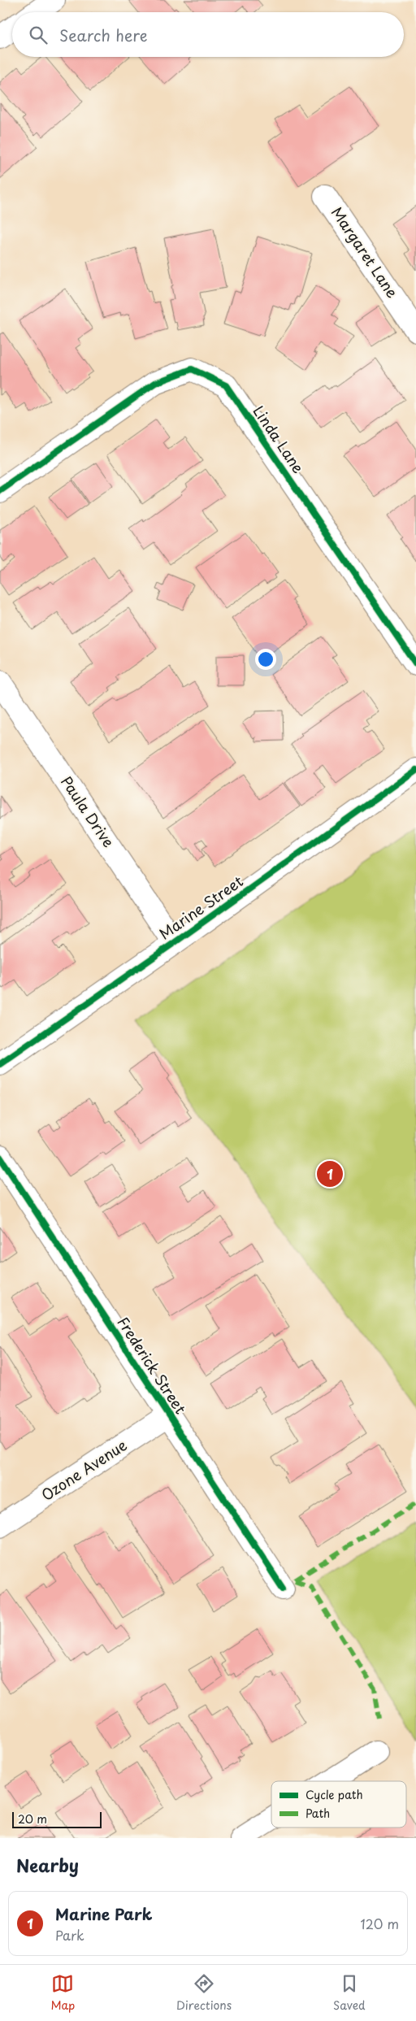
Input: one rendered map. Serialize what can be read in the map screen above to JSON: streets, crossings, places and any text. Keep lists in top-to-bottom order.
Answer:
{
  "streets": {
    "street": [
      "Margaret Lane",
      "Linda Lane",
      "Paula Drive",
      "Marine Street",
      "Frederick Street",
      "Ozone Avenue"
    ]
  },
  "crossings": [
    ["Paula Drive", "Marine Street"],
    ["Frederick Street", "Ozone Avenue"]
  ],
  "legend": ["Cycle path", "Path"],
  "scale_bar": "20 m",
  "page": {
    "search": "Search here",
    "pins": "1",
    "scale": "20 m",
    "heading": "Nearby",
    "list": [
      {
        "mark": "1",
        "name": "Marine Park",
        "note": "Park",
        "value": "120 m"
      }
    ],
    "nav": ["Map", "Directions", "Saved"]
  }
}
